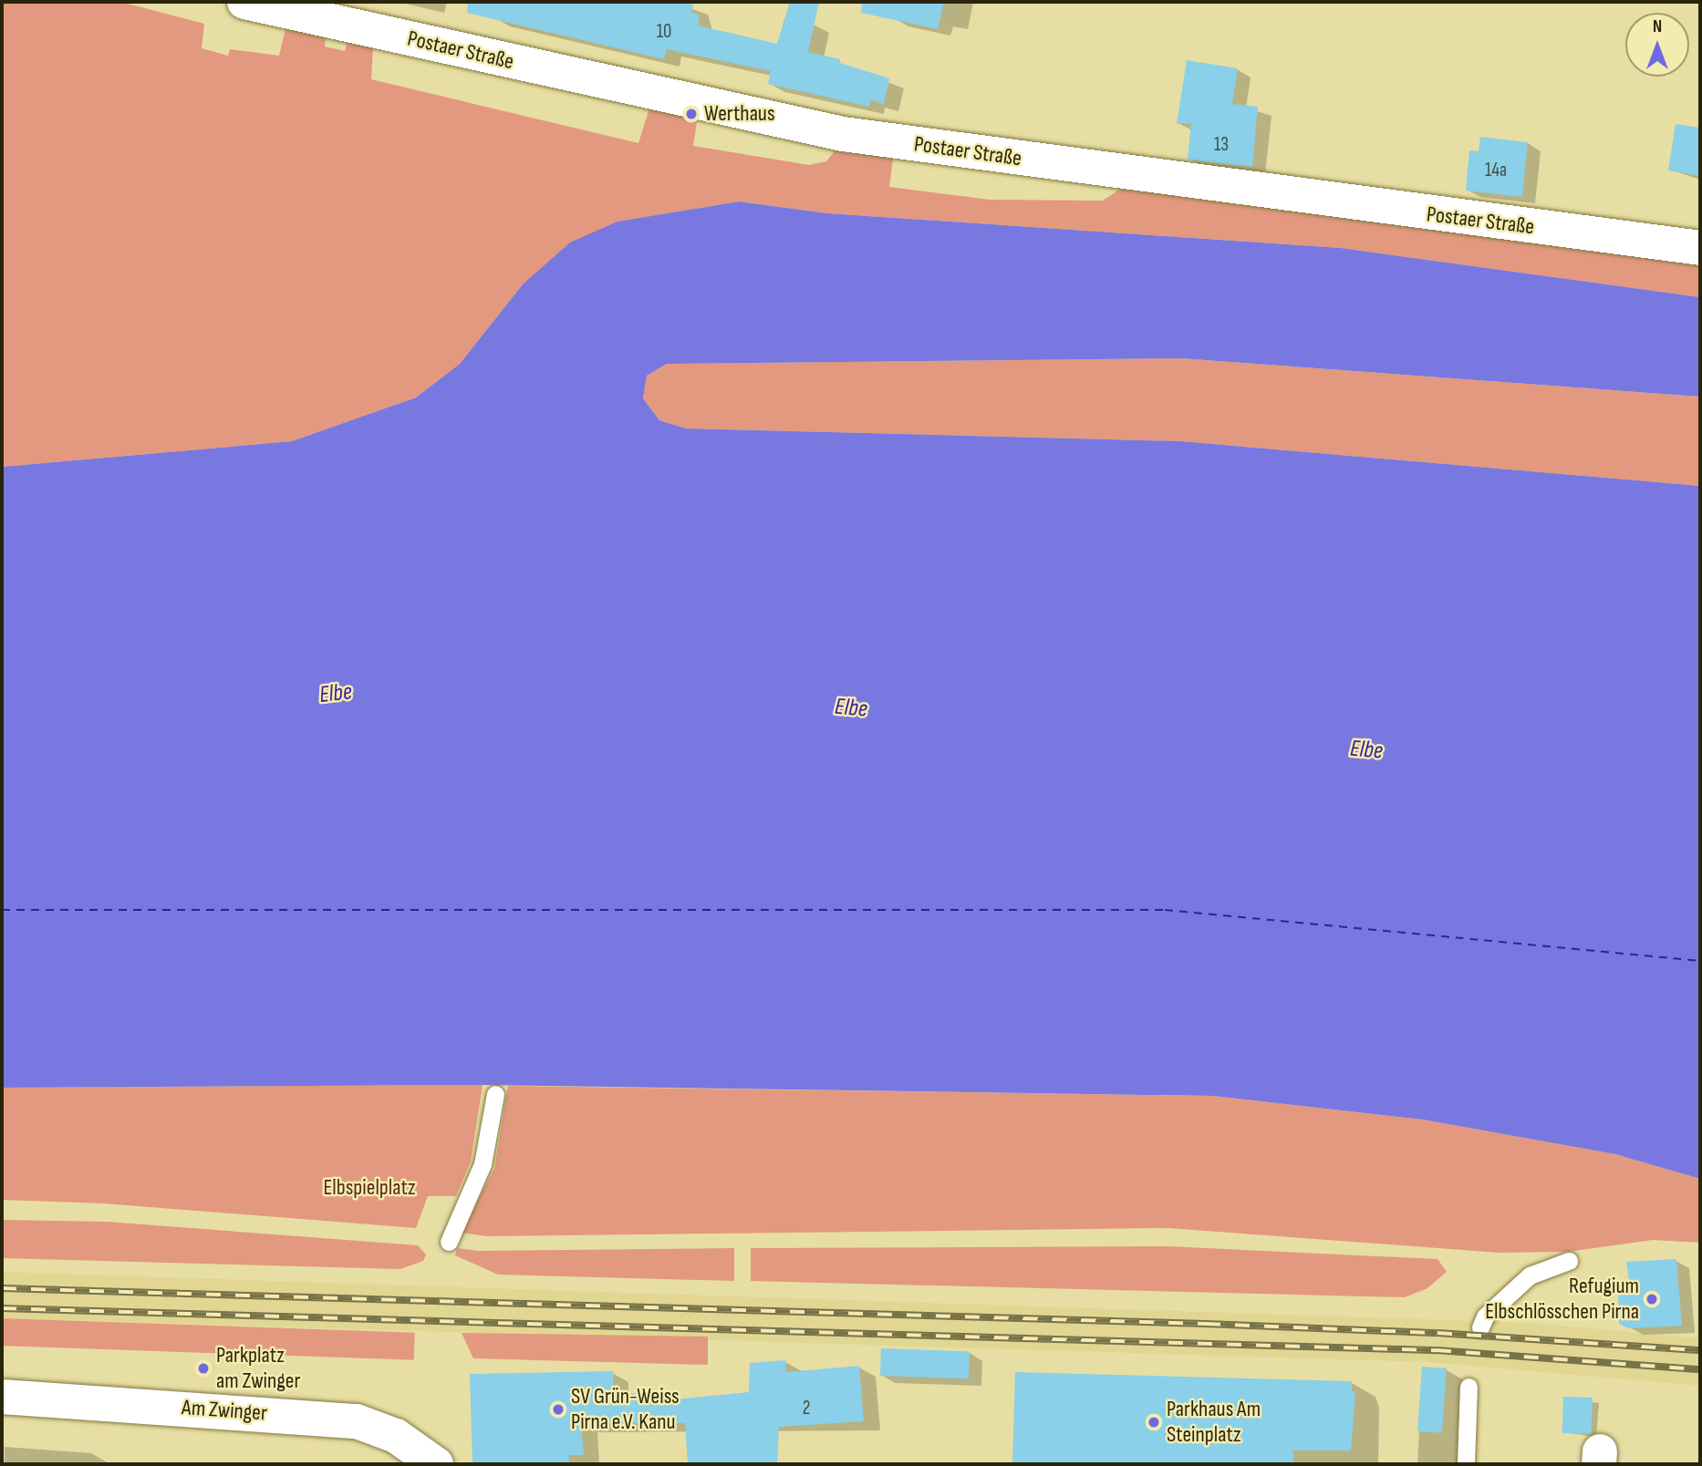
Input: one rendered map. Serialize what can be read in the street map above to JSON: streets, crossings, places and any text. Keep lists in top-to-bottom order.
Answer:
{
  "streets": {
    "street": ["Postaer Straße", "Am Zwinger"]
  },
  "water": ["Elbe"],
  "parks": ["Elbspielplatz"],
  "places": [
    "Werthaus",
    "Refugium Elbschlösschen Pirna",
    "Parkplatz am Zwinger",
    "SV Grün-Weiss Pirna e.V. Kanu",
    "Parkhaus Am Steinplatz"
  ],
  "house_numbers": [
    "10",
    "13",
    "14a",
    "2"
  ],
  "north": "top"
}
